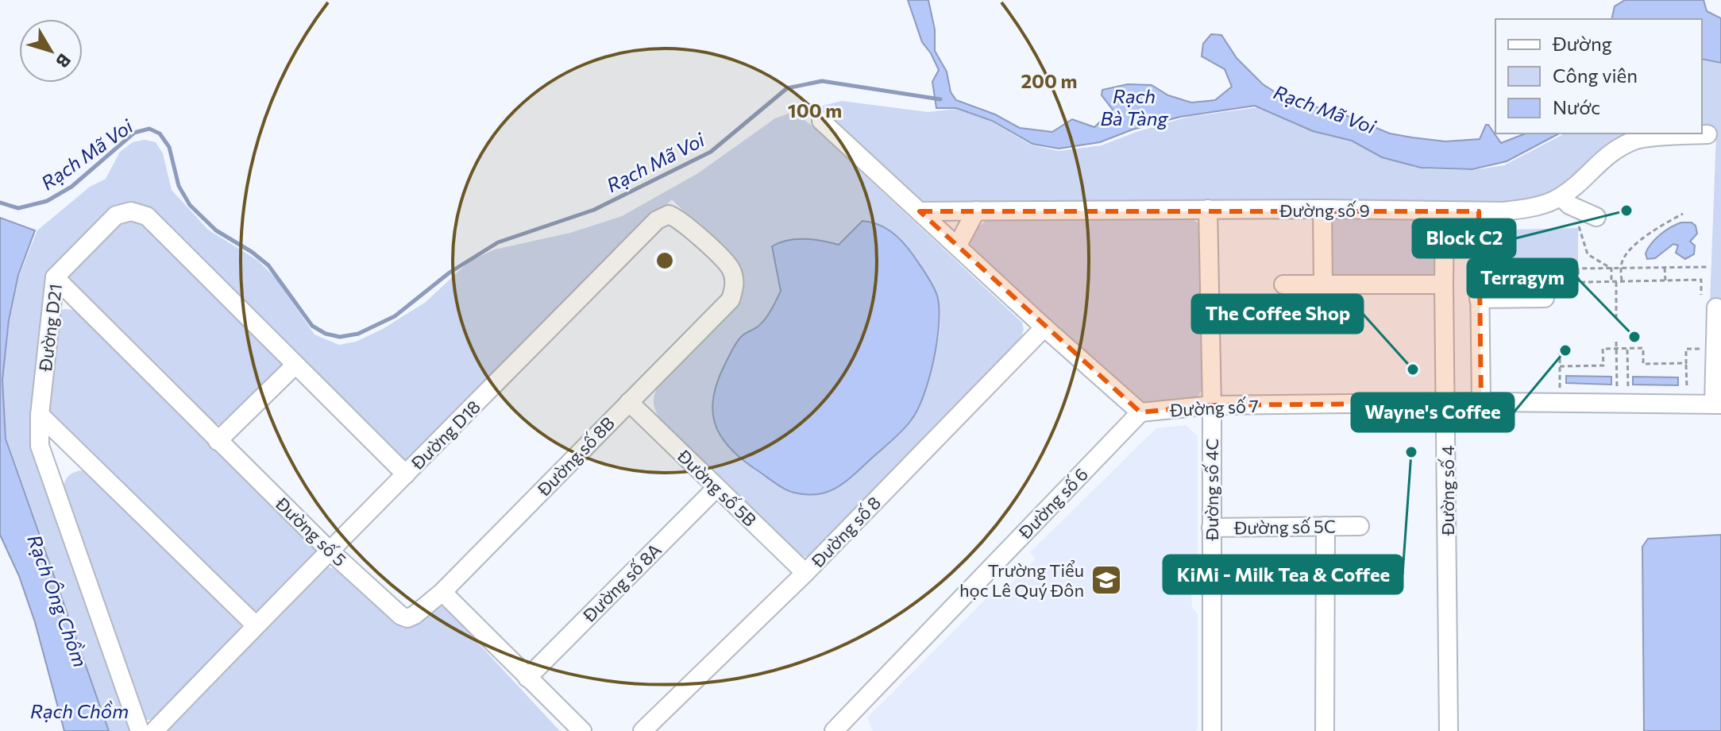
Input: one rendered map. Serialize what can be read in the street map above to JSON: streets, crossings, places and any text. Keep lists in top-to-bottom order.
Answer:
{
  "streets": {
    "street": [
      "Đường số 9",
      "Đường D21",
      "Đường số 7",
      "Đường D18",
      "Đường số 8B",
      "Đường số 5B",
      "Đường số 4C",
      "Đường số 4",
      "Đường số 6",
      "Đường số 5C",
      "Đường số 5",
      "Đường số 8",
      "Đường số 8A"
    ]
  },
  "crossings": [
    ["Đường số 9", "Đường số 4C"],
    ["Đường số 9", "Đường số 4"],
    ["Đường D21", "Đường D18"],
    ["Đường D21", "Đường số 5"],
    ["Đường số 7", "Đường số 4C"],
    ["Đường số 7", "Đường số 4"],
    ["Đường số 7", "Đường số 6"],
    ["Đường D18", "Đường số 8B"],
    ["Đường D18", "Đường số 5"],
    ["Đường số 8B", "Đường số 5B"],
    ["Đường số 8B", "Đường số 5"],
    ["Đường số 5B", "Đường số 8"],
    ["Đường số 5B", "Đường số 8A"],
    ["Đường số 4C", "Đường số 5C"]
  ],
  "water": [
    "Rạch Bà Tàng",
    "Rạch Mã Voi",
    "Rạch Ông Chồm",
    "Rạch Chồm"
  ],
  "places": {
    "other": [
      "Block C2",
      "Terragym",
      "Wayne's Coffee",
      "The Coffee Shop",
      "KiMi - Milk Tea & Coffee"
    ],
    "school or university": ["Trường Tiểu học Lê Quý Đôn"]
  },
  "legend": ["Đường", "Công viên", "Nước"],
  "north": "bottom right",
  "rings": ["200 m", "100 m"]
}
